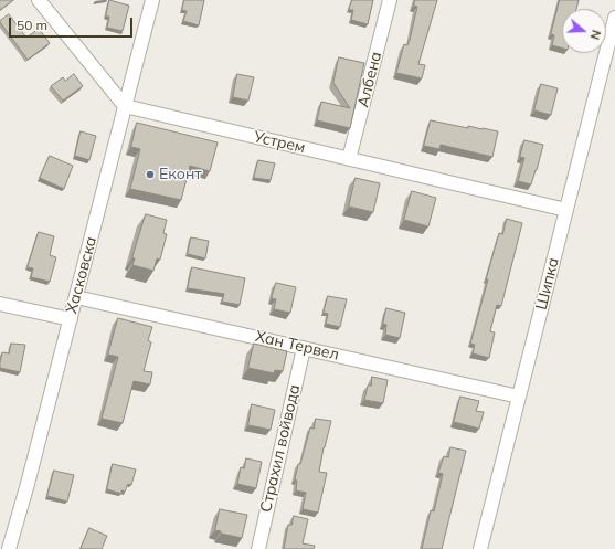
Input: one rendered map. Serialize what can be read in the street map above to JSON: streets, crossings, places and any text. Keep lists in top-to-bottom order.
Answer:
{
  "streets": {
    "street": [
      "Албена",
      "Устрем",
      "Хасковска",
      "Шипка",
      "Хан Тервел",
      "Страхил войвода"
    ]
  },
  "crossings": [
    ["Албена", "Устрем"],
    ["Устрем", "Хасковска"],
    ["Устрем", "Шипка"],
    ["Хасковска", "Хан Тервел"],
    ["Шипка", "Хан Тервел"],
    ["Хан Тервел", "Страхил войвода"]
  ],
  "places": ["Еконт"],
  "scale_bar": "50 m",
  "north": "right"
}
